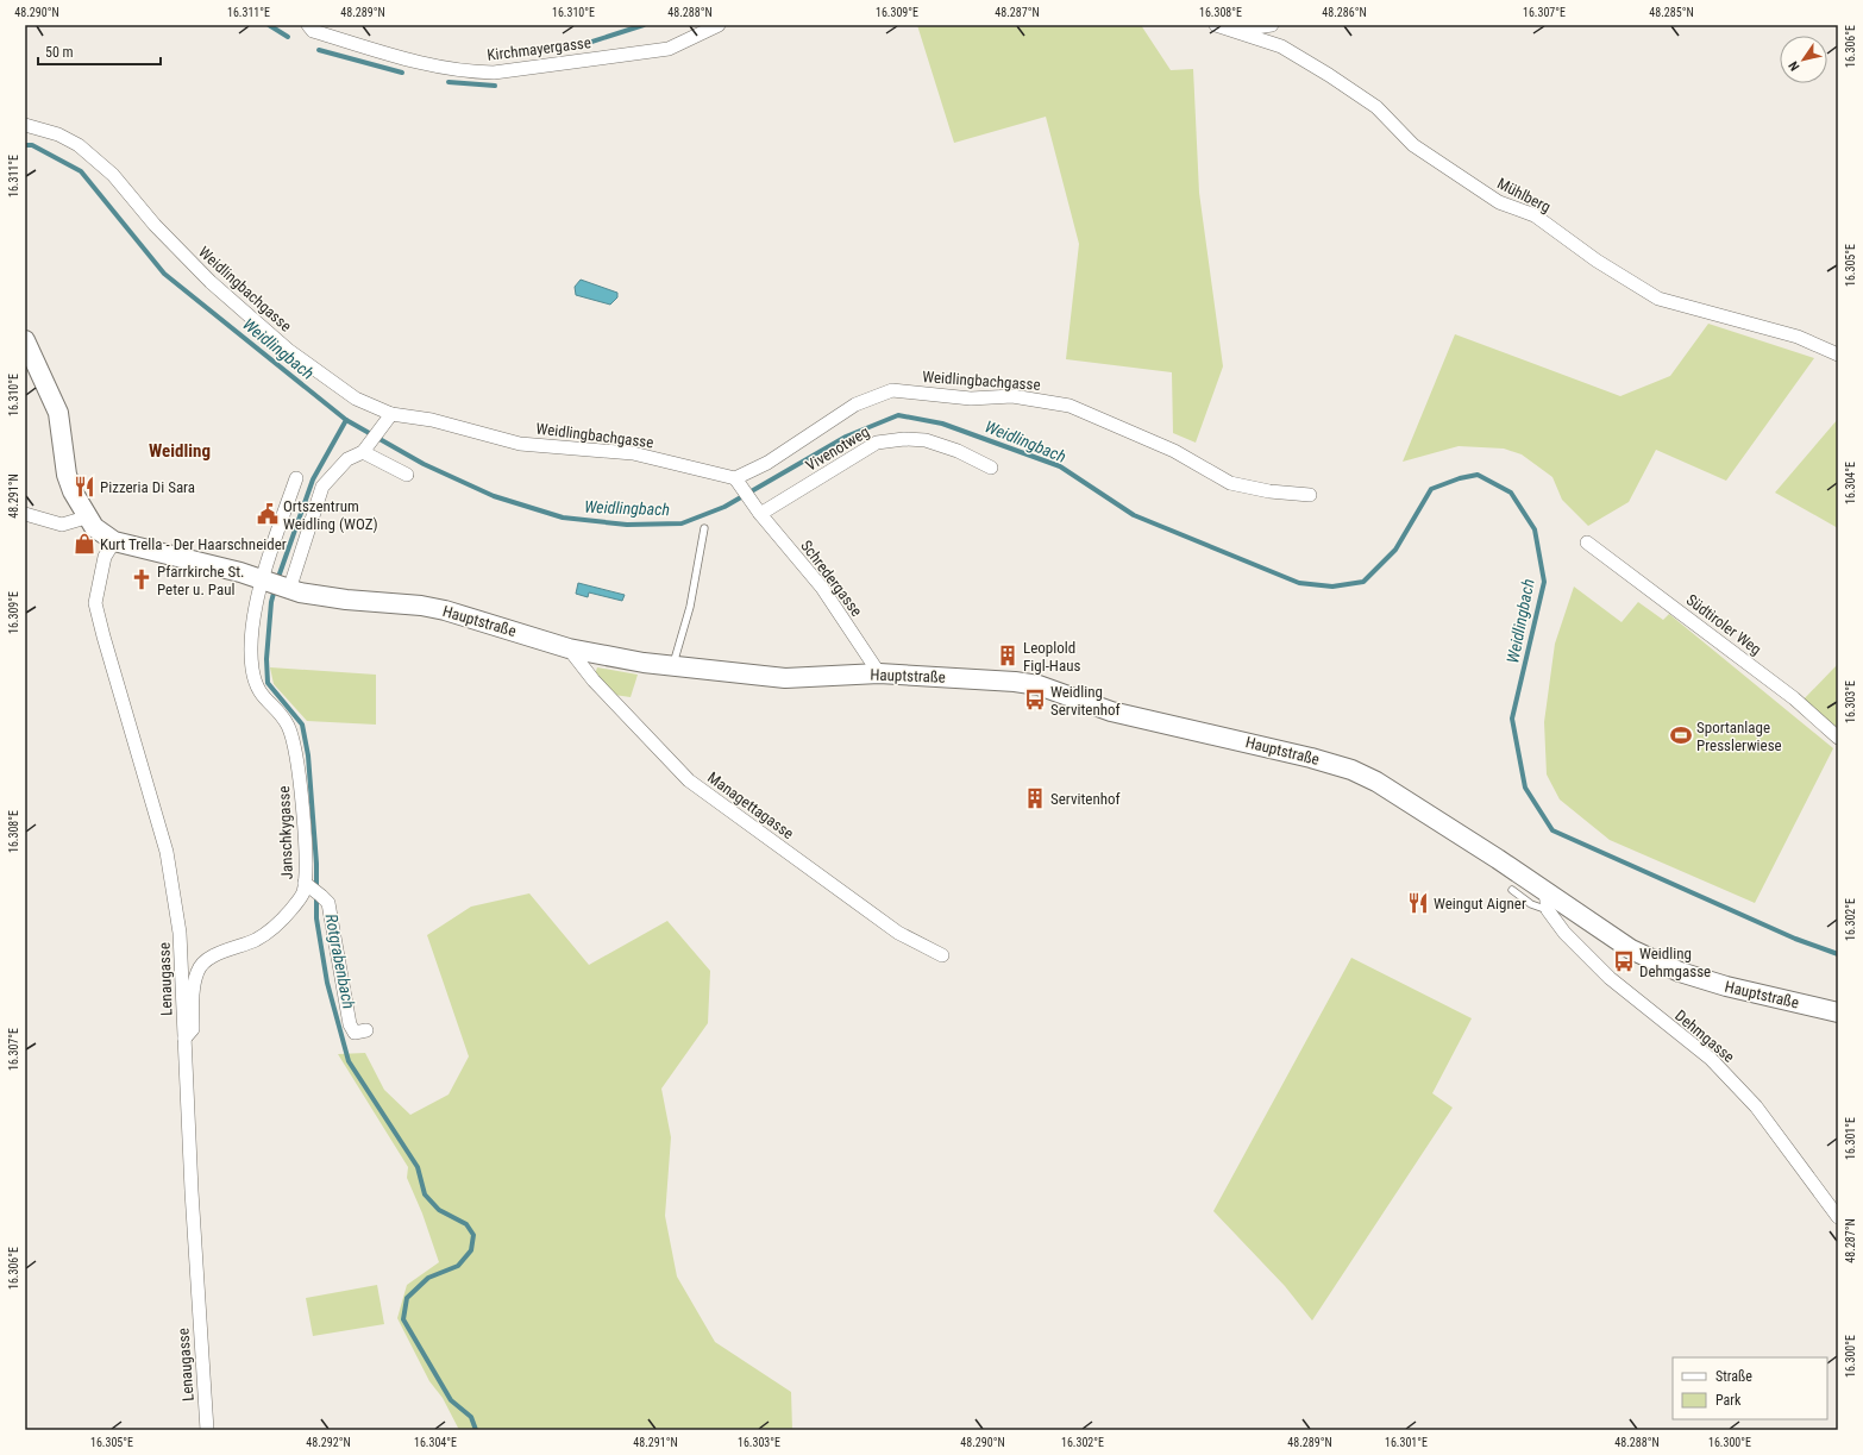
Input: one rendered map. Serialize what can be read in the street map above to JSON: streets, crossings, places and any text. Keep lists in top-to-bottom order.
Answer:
{
  "streets": {
    "main road": ["Hauptstraße"],
    "street": [
      "Kirchmayergasse",
      "Mühlberg",
      "Weidlingbachgasse",
      "Vivenotweg",
      "Schredergasse",
      "Südtiroler Weg",
      "Managettagasse",
      "Janschkygasse",
      "Lenaugasse",
      "Dehmgasse"
    ]
  },
  "crossings": [
    ["Weidlingbachgasse", "Schredergasse"],
    ["Vivenotweg", "Schredergasse"],
    ["Schredergasse", "Hauptstraße"],
    ["Hauptstraße", "Managettagasse"],
    ["Hauptstraße", "Janschkygasse"],
    ["Hauptstraße", "Lenaugasse"],
    ["Hauptstraße", "Dehmgasse"],
    ["Janschkygasse", "Lenaugasse"]
  ],
  "districts": ["Weidling"],
  "water": ["Weidlingbach", "Rotgrabenbach"],
  "places": {
    "restaurant": ["Pizzeria Di Sara", "Weingut Aigner"],
    "public building": ["Ortszentrum Weidling (WOZ)"],
    "shop": ["Kurt Trella - Der Haarschneider"],
    "church": ["Pfarrkirche St. Peter u. Paul"],
    "building": ["Leoplold Figl-Haus", "Servitenhof"],
    "bus stop": ["Weidling Servitenhof", "Weidling Dehmgasse"],
    "sports": ["Sportanlage Presslerwiese"]
  },
  "legend": ["Straße", "Park"],
  "scale_bar": "50 m",
  "north": "bottom left",
  "coordinates": [
    "48.290°N",
    "16.311°E",
    "48.289°N",
    "16.310°E",
    "48.288°N",
    "16.309°E",
    "48.287°N",
    "16.308°E",
    "48.286°N",
    "16.307°E",
    "48.285°N",
    "16.306°E",
    "16.305°E",
    "16.304°E",
    "48.291°N",
    "16.303°E",
    "16.302°E",
    "16.301°E",
    "16.300°E",
    "48.292°N"
  ]
}
